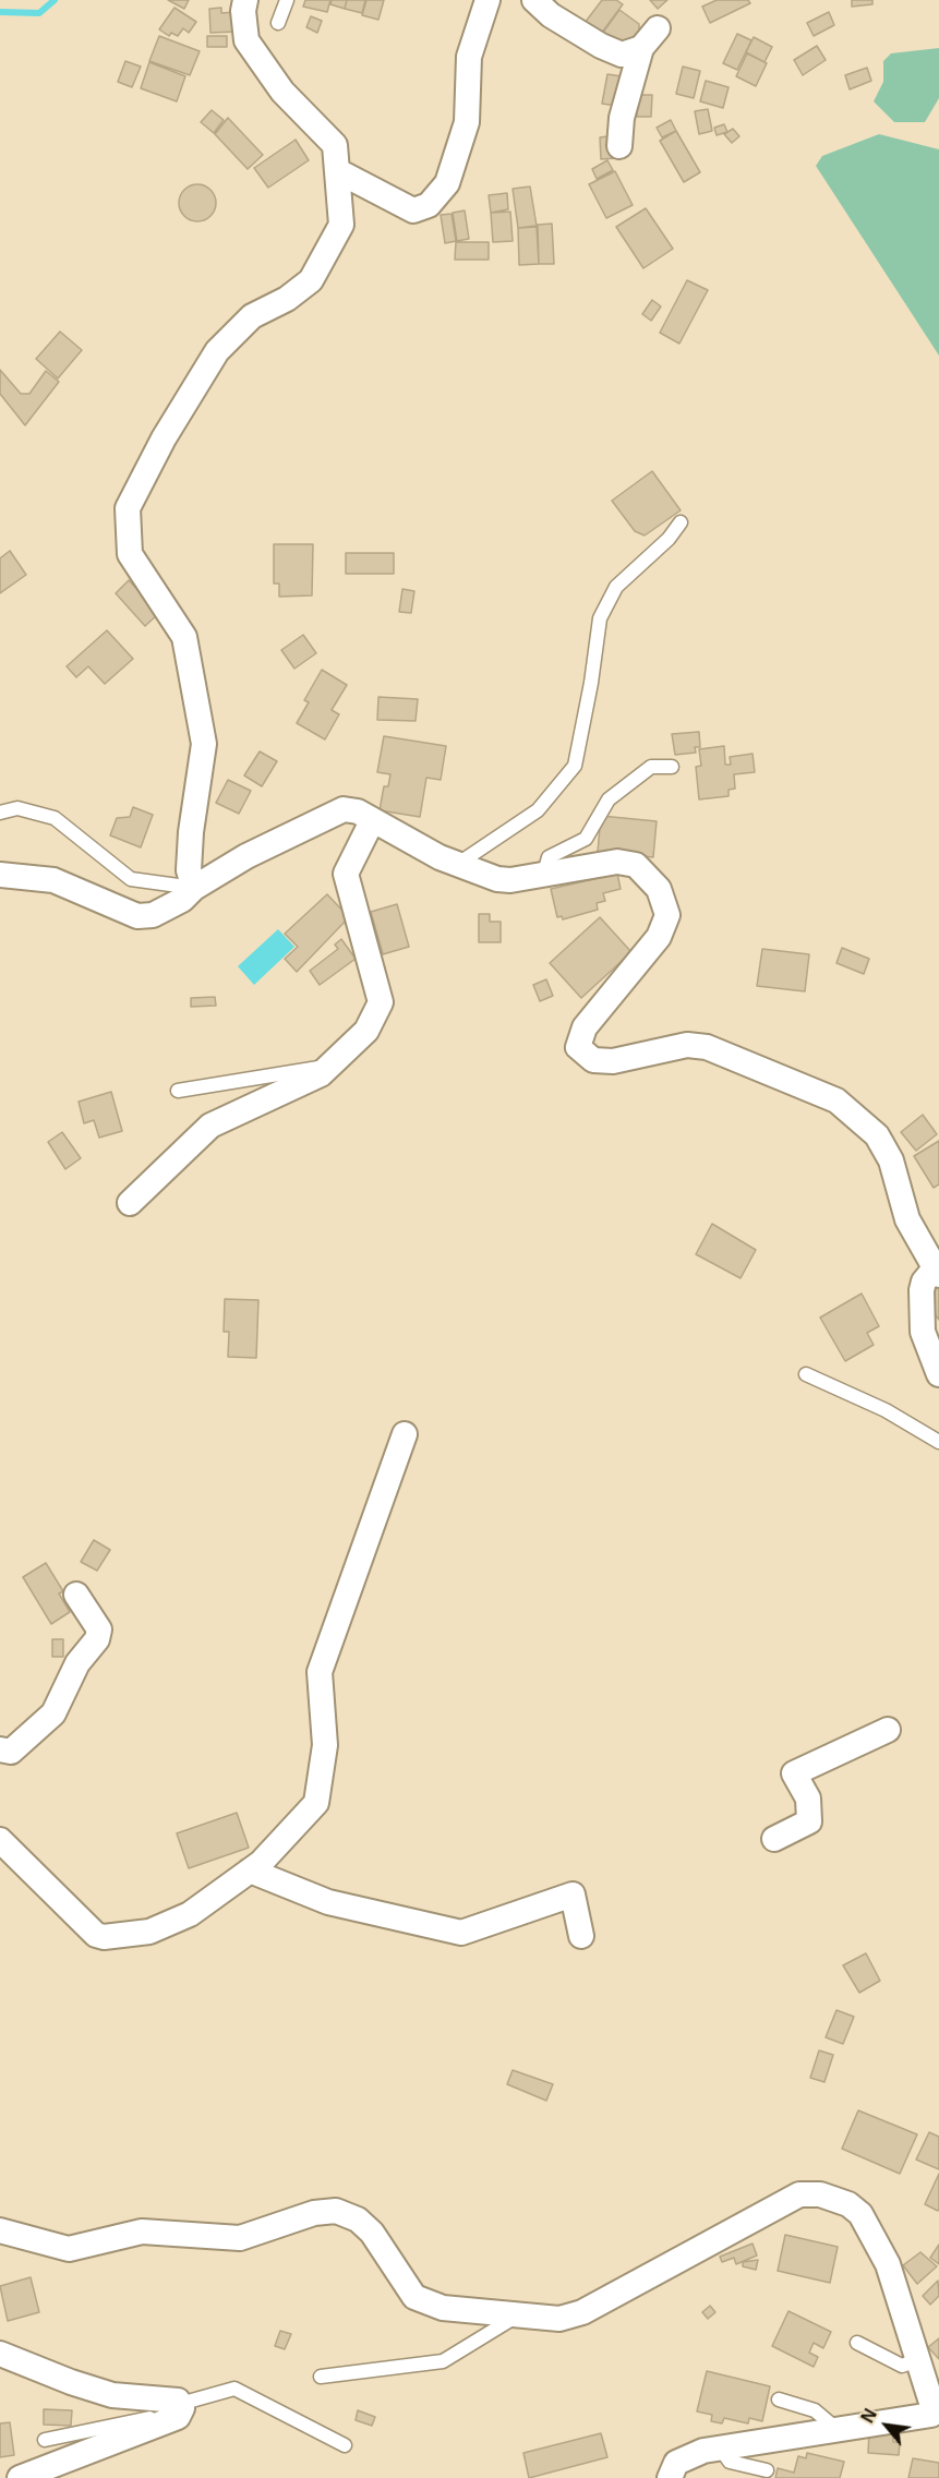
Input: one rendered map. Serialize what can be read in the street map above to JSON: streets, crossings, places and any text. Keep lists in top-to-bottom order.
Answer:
{
  "north": "top left"
}
